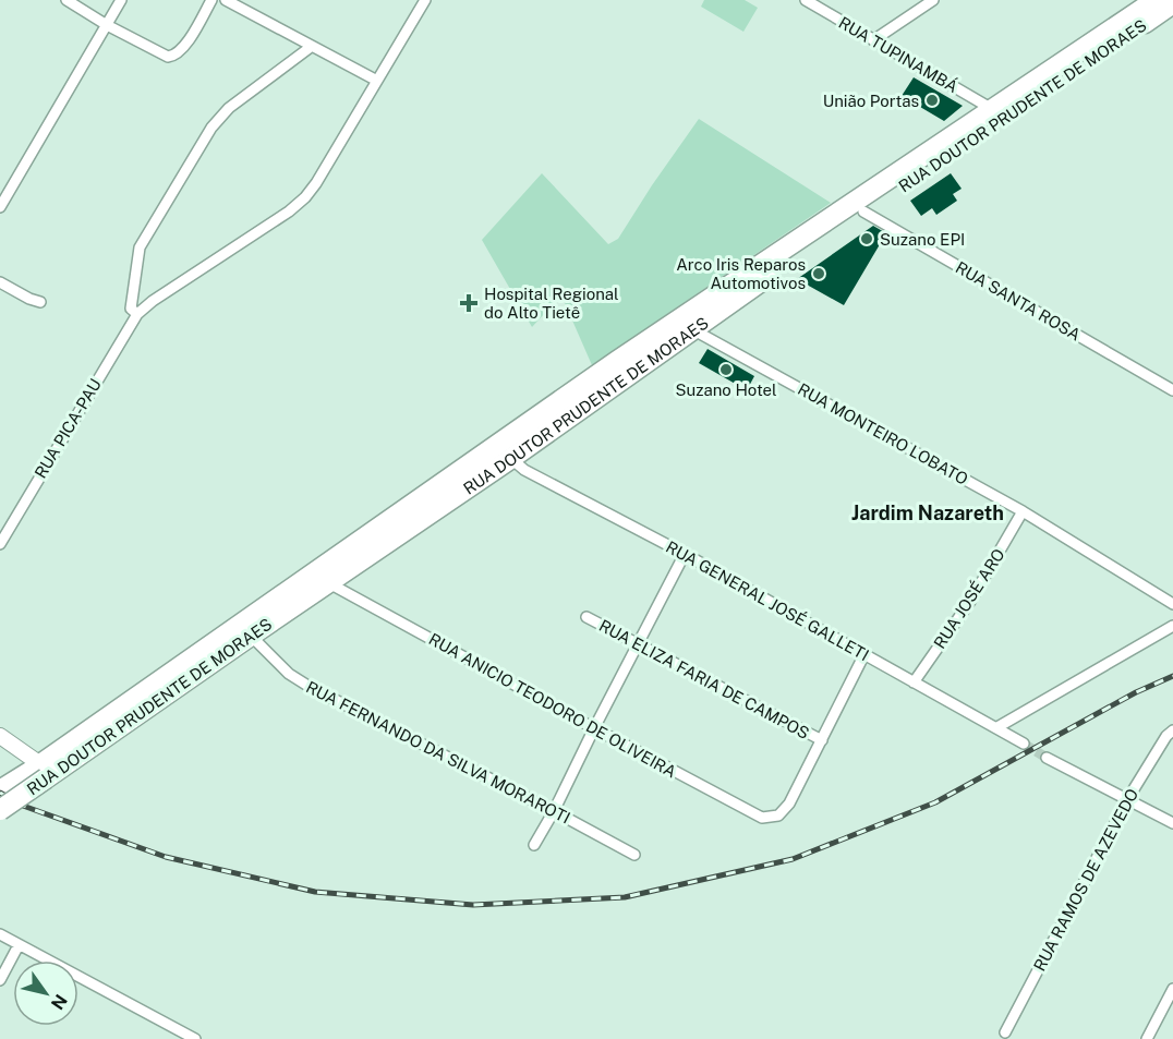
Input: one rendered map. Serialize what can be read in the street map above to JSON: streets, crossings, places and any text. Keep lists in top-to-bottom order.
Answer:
{
  "streets": {
    "highway": ["RUA DOUTOR PRUDENTE DE MORAES"],
    "street": [
      "RUA TUPINAMBÁ",
      "RUA SANTA ROSA",
      "RUA PICA-PAU",
      "RUA MONTEIRO LOBATO",
      "RUA JOSÉ ARO",
      "RUA GENERAL JOSÉ GALLETI",
      "RUA ELIZA FARIA DE CAMPOS",
      "RUA ANICIO TEODORO DE OLIVEIRA",
      "RUA FERNANDO DA SILVA MORAROTI",
      "RUA RAMOS DE AZEVEDO"
    ]
  },
  "crossings": [
    ["RUA TUPINAMBÁ", "RUA DOUTOR PRUDENTE DE MORAES"],
    ["RUA DOUTOR PRUDENTE DE MORAES", "RUA SANTA ROSA"],
    ["RUA DOUTOR PRUDENTE DE MORAES", "RUA MONTEIRO LOBATO"],
    ["RUA DOUTOR PRUDENTE DE MORAES", "RUA GENERAL JOSÉ GALLETI"],
    ["RUA DOUTOR PRUDENTE DE MORAES", "RUA ANICIO TEODORO DE OLIVEIRA"],
    ["RUA DOUTOR PRUDENTE DE MORAES", "RUA FERNANDO DA SILVA MORAROTI"],
    ["RUA MONTEIRO LOBATO", "RUA JOSÉ ARO"],
    ["RUA JOSÉ ARO", "RUA GENERAL JOSÉ GALLETI"],
    ["RUA ELIZA FARIA DE CAMPOS", "RUA ANICIO TEODORO DE OLIVEIRA"]
  ],
  "districts": ["Jardim Nazareth"],
  "places": {
    "other": [
      "União Portas",
      "Suzano EPI",
      "Arco Iris Reparos Automotivos",
      "Suzano Hotel"
    ],
    "health": ["Hospital Regional do Alto Tietê"]
  },
  "north": "bottom right"
}
